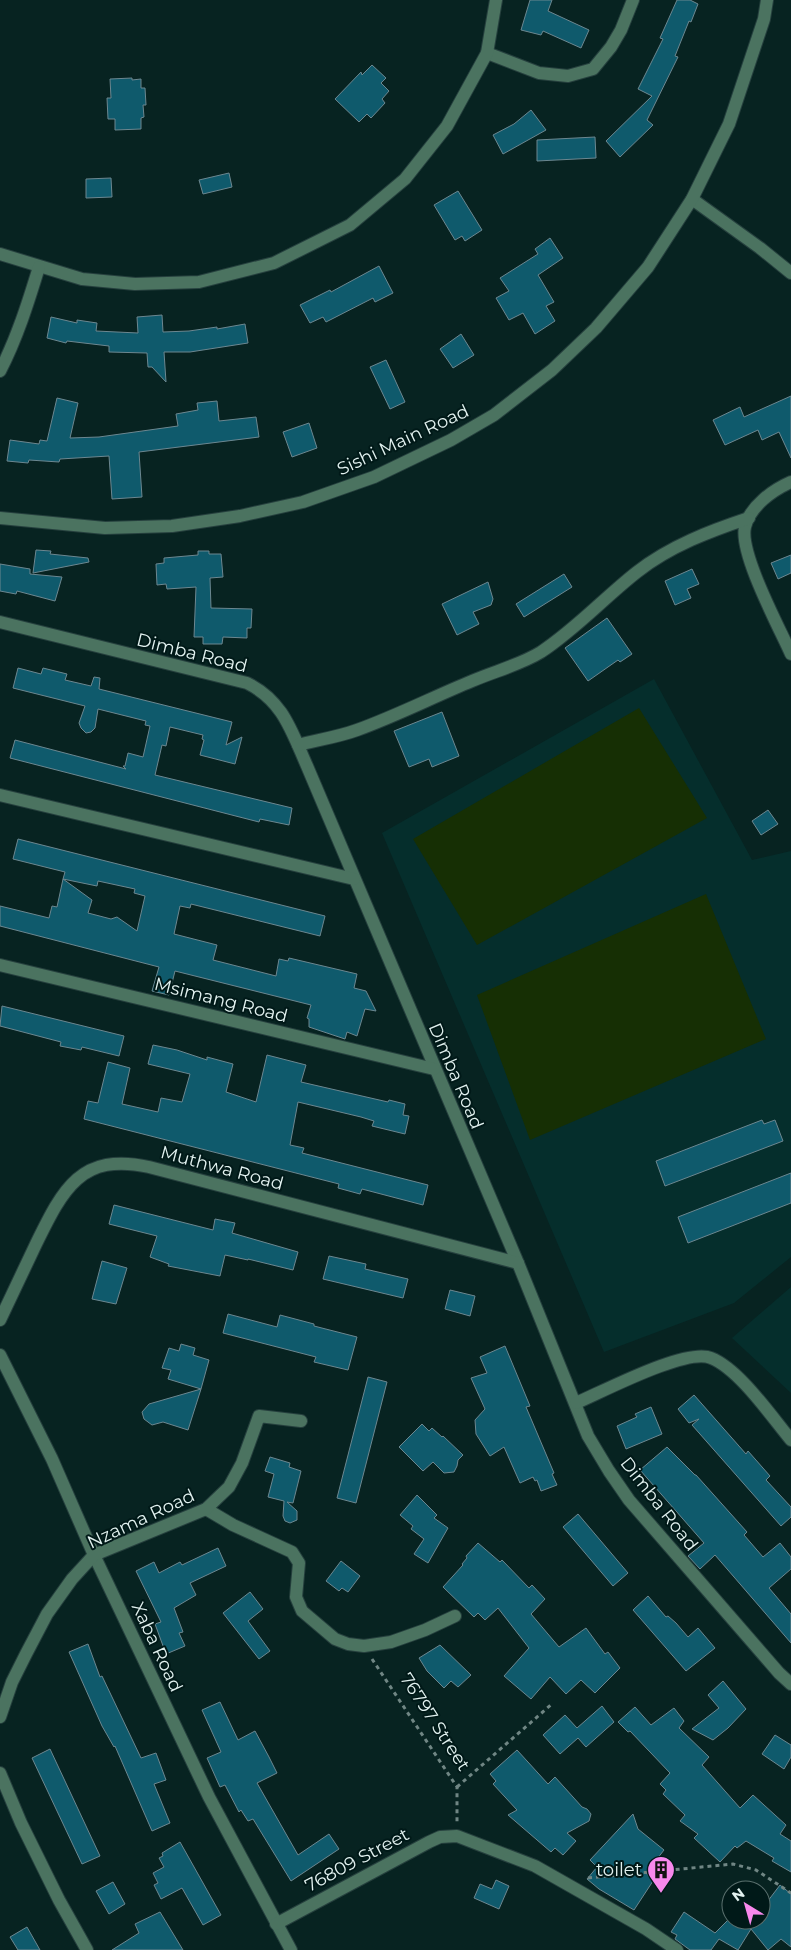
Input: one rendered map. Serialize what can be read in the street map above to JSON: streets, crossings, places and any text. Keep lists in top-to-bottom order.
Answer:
{
  "streets": {
    "street": [
      "Sishi Main Road",
      "Dimba Road",
      "Msimang Road",
      "Muthwa Road",
      "Nzama Road",
      "Xaba Road",
      "76809 Street"
    ],
    "path": ["76797 Street"]
  },
  "crossings": [
    ["Dimba Road", "Msimang Road"],
    ["Dimba Road", "Muthwa Road"],
    ["Nzama Road", "Xaba Road"],
    ["Xaba Road", "76809 Street"],
    ["76797 Street", "76809 Street"]
  ],
  "places": {
    "building": ["toilet"]
  },
  "north": "top left"
}
